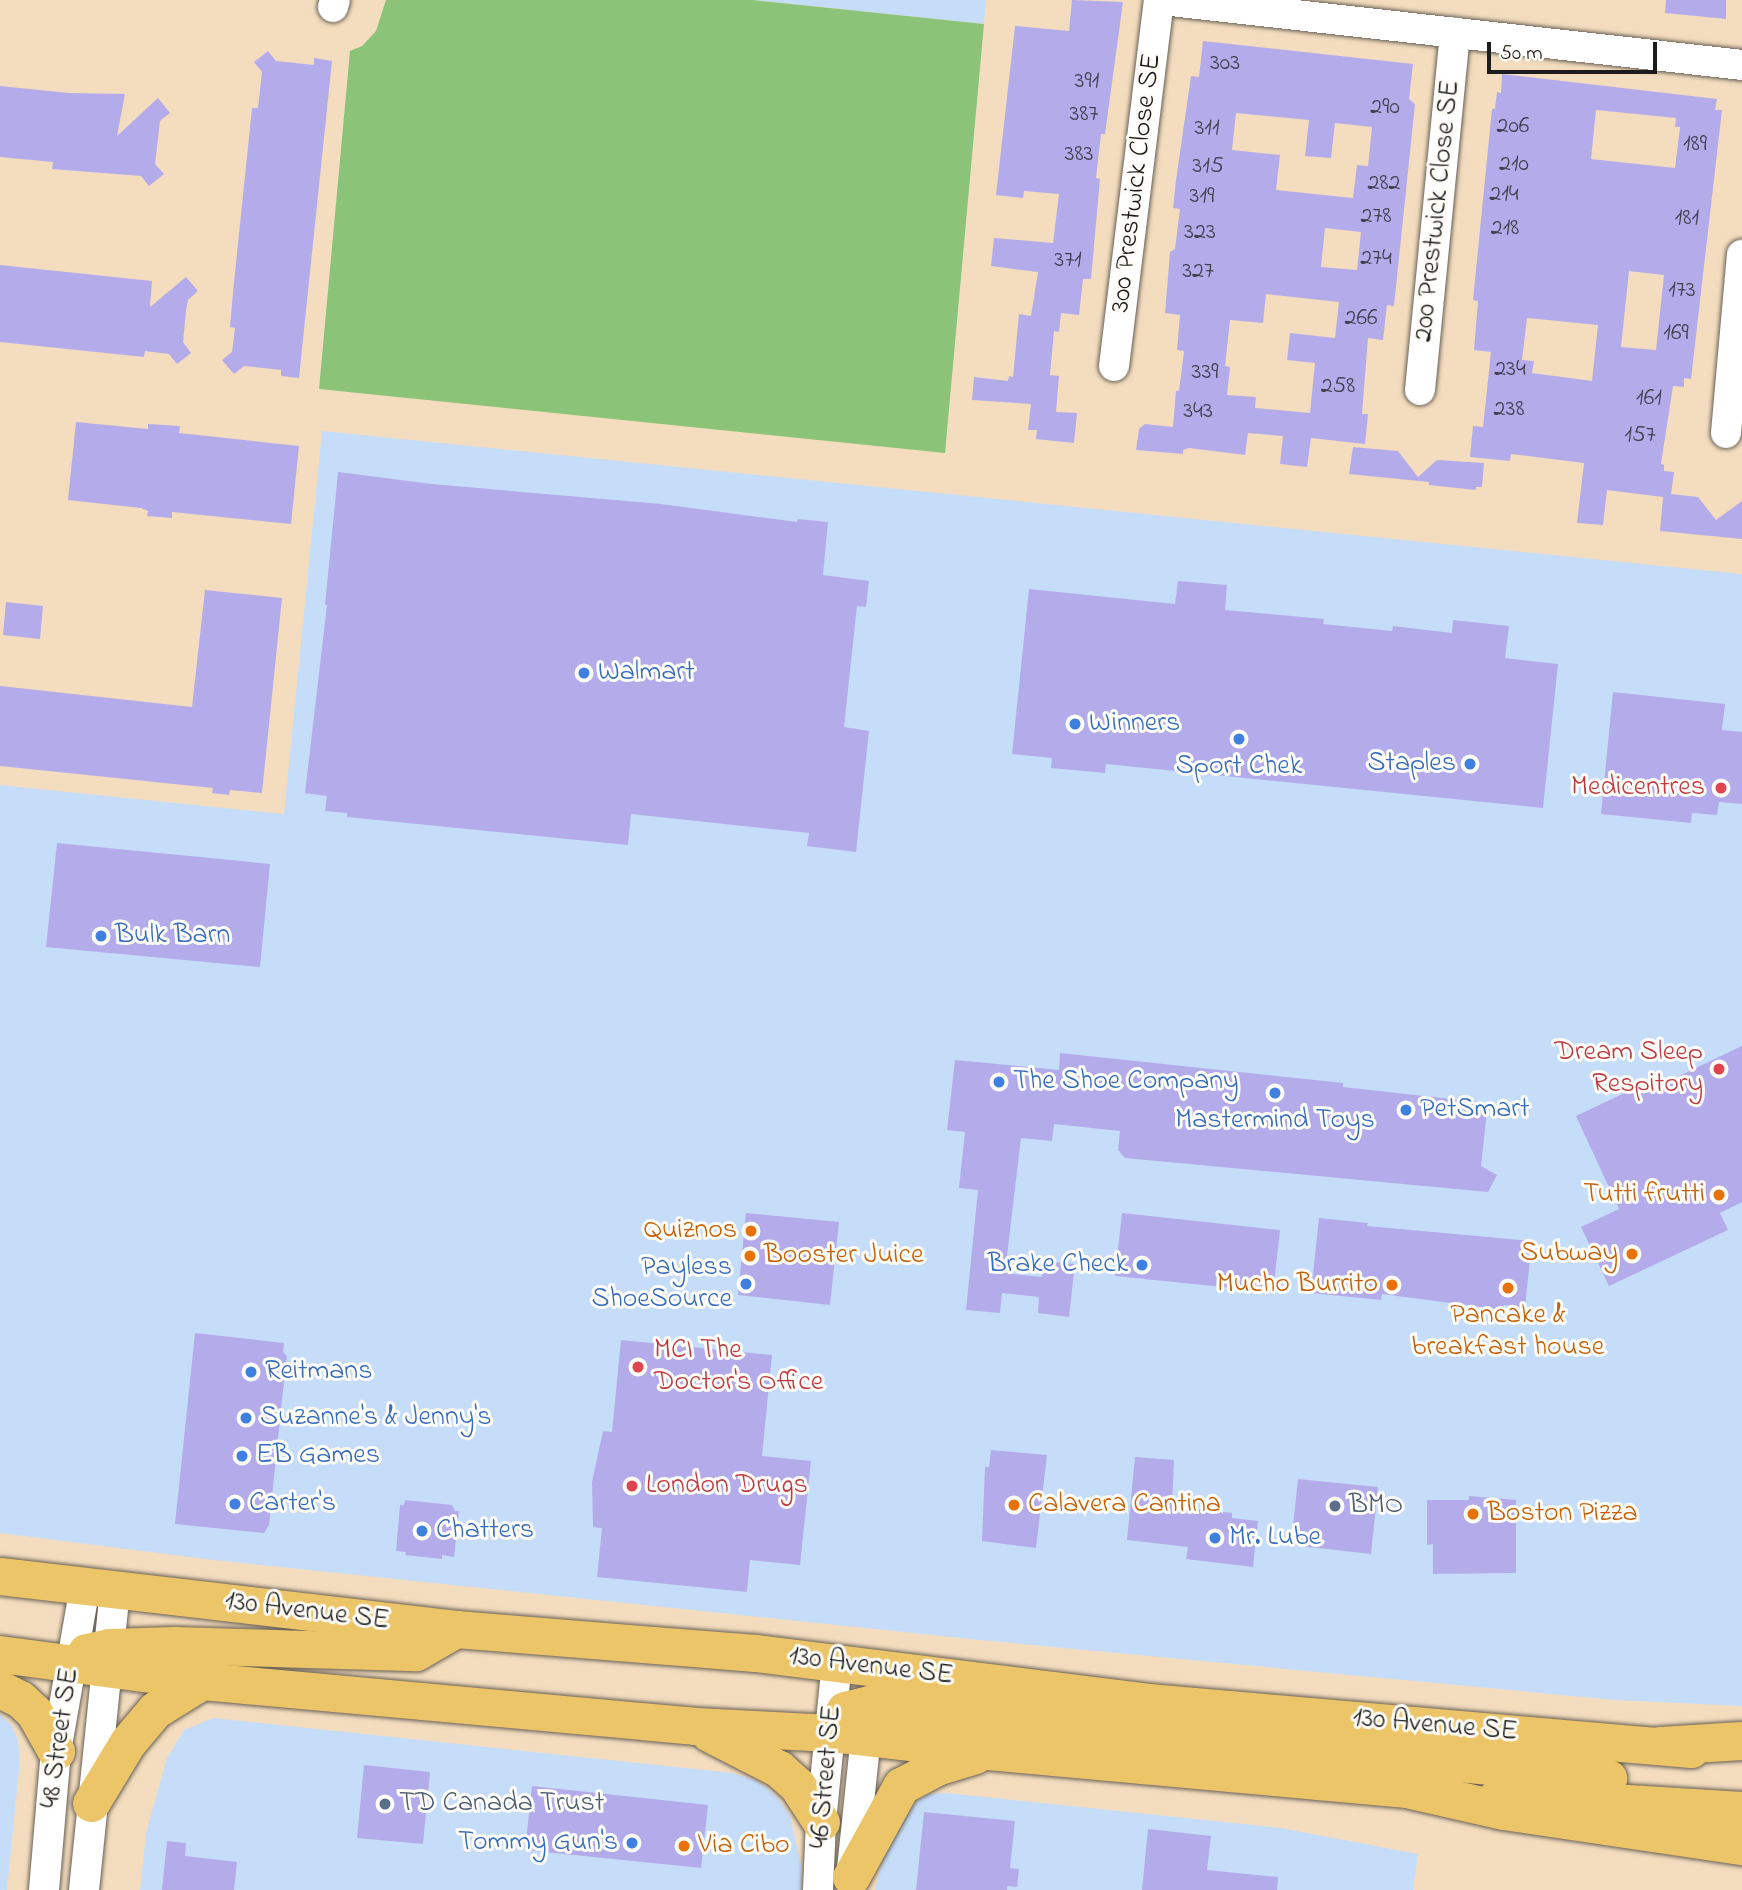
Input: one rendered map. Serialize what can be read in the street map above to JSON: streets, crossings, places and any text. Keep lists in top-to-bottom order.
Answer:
{
  "streets": {
    "main road": ["130 Avenue SE"],
    "street": [
      "300 Prestwick Close SE",
      "200 Prestwick Close SE",
      "48 Street SE",
      "46 Street SE"
    ]
  },
  "crossings": [
    ["130 Avenue SE", "48 Street SE"],
    ["130 Avenue SE", "46 Street SE"]
  ],
  "places": [
    "Walmart",
    "Winners",
    "Sport Chek",
    "Staples",
    "Medicentres",
    "Bulk Barn",
    "Dream Sleep Respitory",
    "The Shoe Company",
    "Mastermind Toys",
    "PetSmart",
    "Tutti frutti",
    "Quiznos",
    "Subway",
    "Booster Juice",
    "Brake Check",
    "Payless ShoeSource",
    "Mucho Burrito",
    "Pancake & breakfast house",
    "MCI The Doctor's Office",
    "Reitmans",
    "Suzanne's & Jenny's",
    "EB Games",
    "London Drugs",
    "Carter's",
    "Calavera Cantina",
    "BMO",
    "Boston Pizza",
    "Chatters",
    "Mr. Lube",
    "TD Canada Trust",
    "Tommy Gun's",
    "Via Cibo"
  ],
  "house_numbers": [
    "303",
    "391",
    "290",
    "387",
    "206",
    "311",
    "189",
    "383",
    "210",
    "315",
    "282",
    "214",
    "319",
    "278",
    "181",
    "218",
    "323",
    "274",
    "371",
    "327",
    "173",
    "266",
    "169",
    "234",
    "339",
    "258",
    "161",
    "238",
    "343",
    "157"
  ],
  "scale_bar": "50 m"
}
